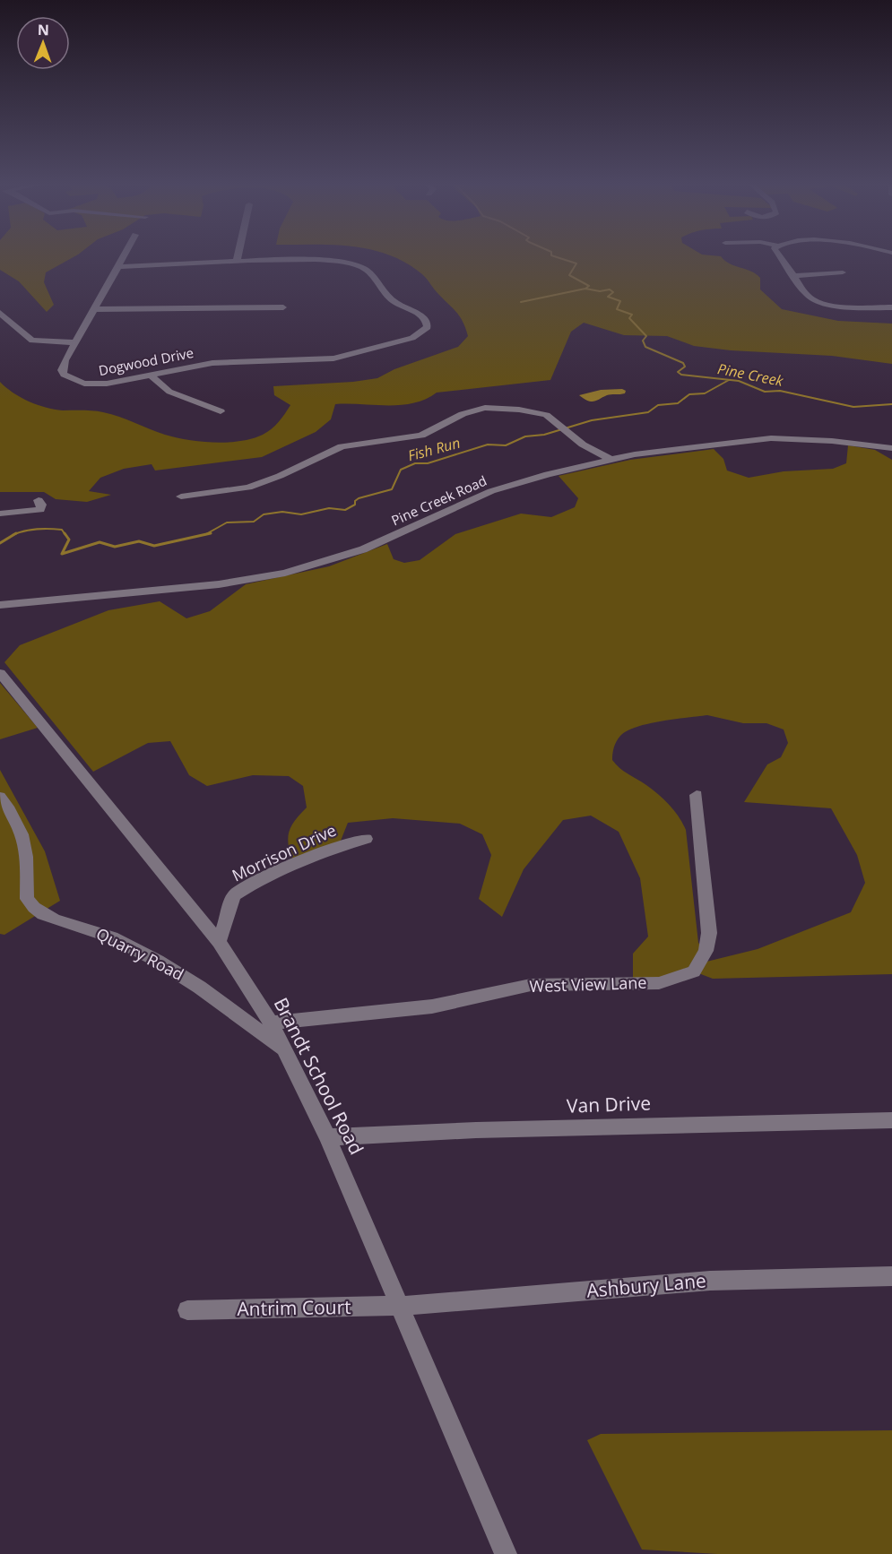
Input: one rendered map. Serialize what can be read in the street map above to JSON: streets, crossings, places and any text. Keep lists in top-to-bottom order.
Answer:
{
  "streets": {
    "street": [
      "Dogwood Drive",
      "Pine Creek Road",
      "Morrison Drive",
      "Quarry Road",
      "West View Lane",
      "Brandt School Road",
      "Van Drive",
      "Ashbury Lane",
      "Antrim Court"
    ]
  },
  "crossings": [
    ["Morrison Drive", "Brandt School Road"],
    ["Quarry Road", "Brandt School Road"],
    ["West View Lane", "Brandt School Road"],
    ["Brandt School Road", "Van Drive"],
    ["Brandt School Road", "Ashbury Lane"],
    ["Brandt School Road", "Antrim Court"],
    ["Ashbury Lane", "Antrim Court"]
  ],
  "water": ["Pine Creek", "Fish Run"],
  "north": "top"
}
